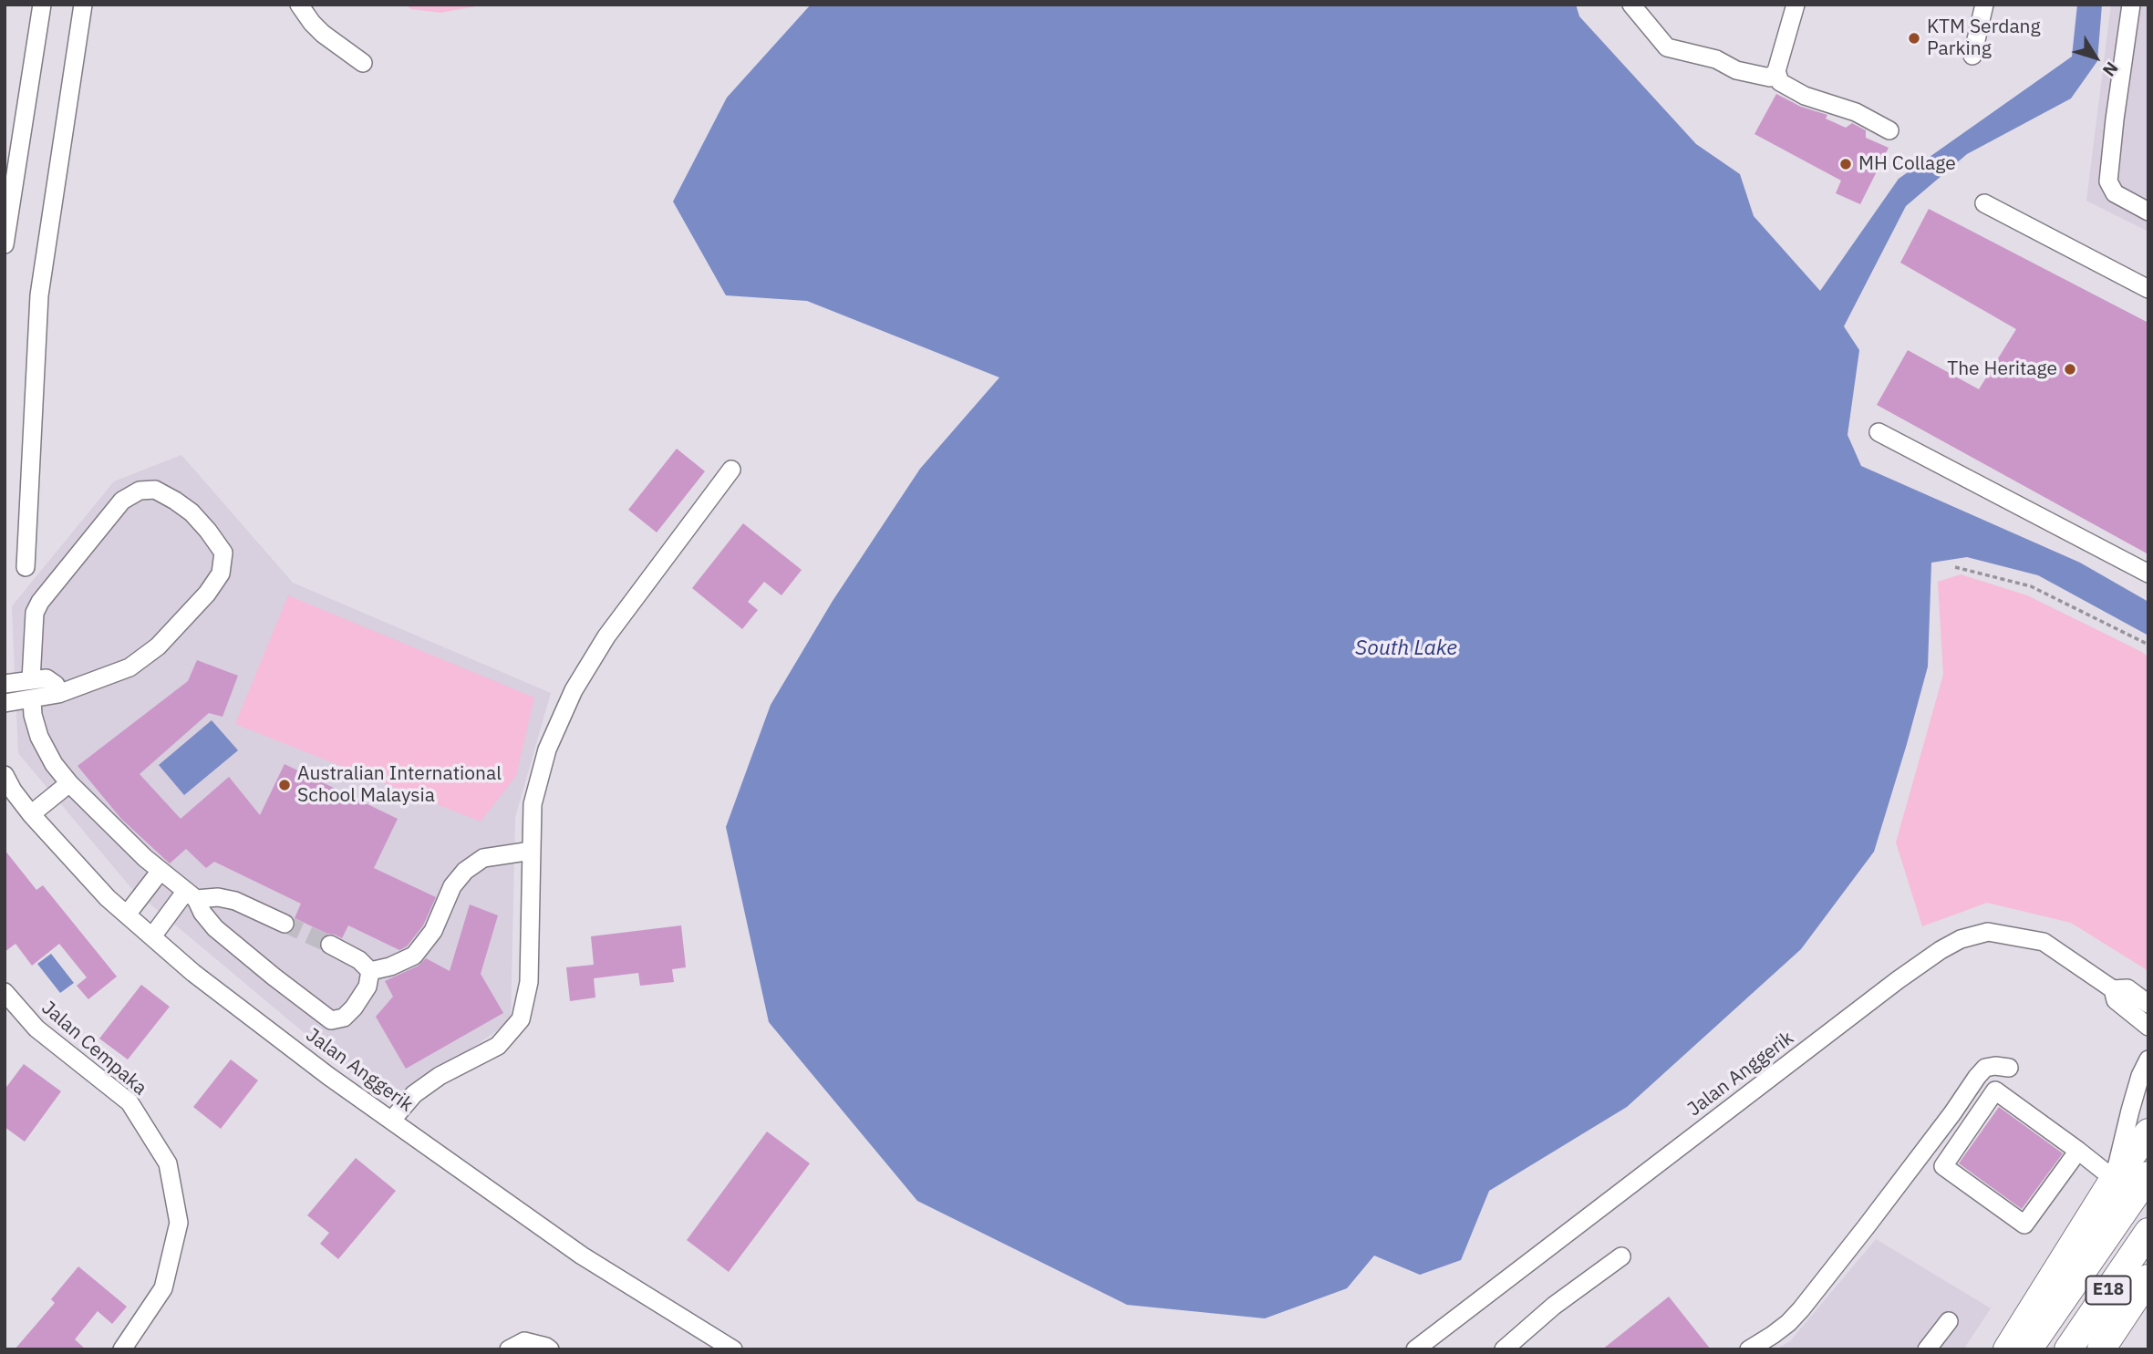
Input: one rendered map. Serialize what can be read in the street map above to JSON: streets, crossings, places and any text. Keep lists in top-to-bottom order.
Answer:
{
  "streets": {
    "highway": ["E18"],
    "street": ["Jalan Cempaka", "Jalan Anggerik"]
  },
  "water": ["South Lake"],
  "places": [
    "KTM Serdang Parking",
    "MH Collage",
    "The Heritage",
    "Australian International School Malaysia"
  ],
  "north": "bottom right"
}
